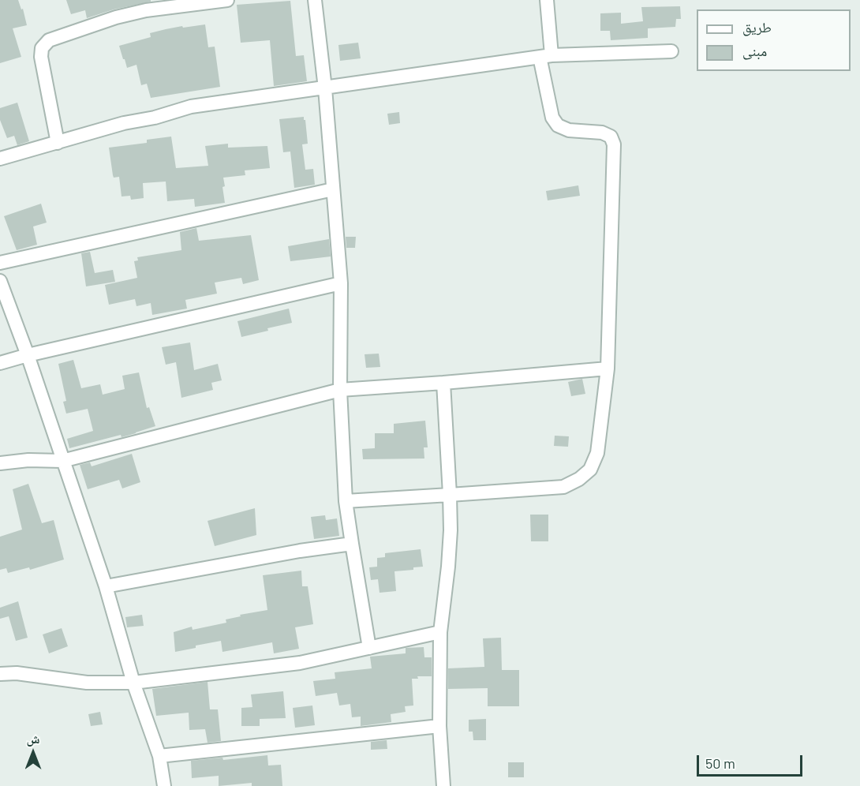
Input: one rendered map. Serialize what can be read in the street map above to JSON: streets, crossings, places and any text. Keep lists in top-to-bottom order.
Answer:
{
  "legend": ["طريق", "مبنى"],
  "scale_bar": "50 m",
  "north": "top"
}
